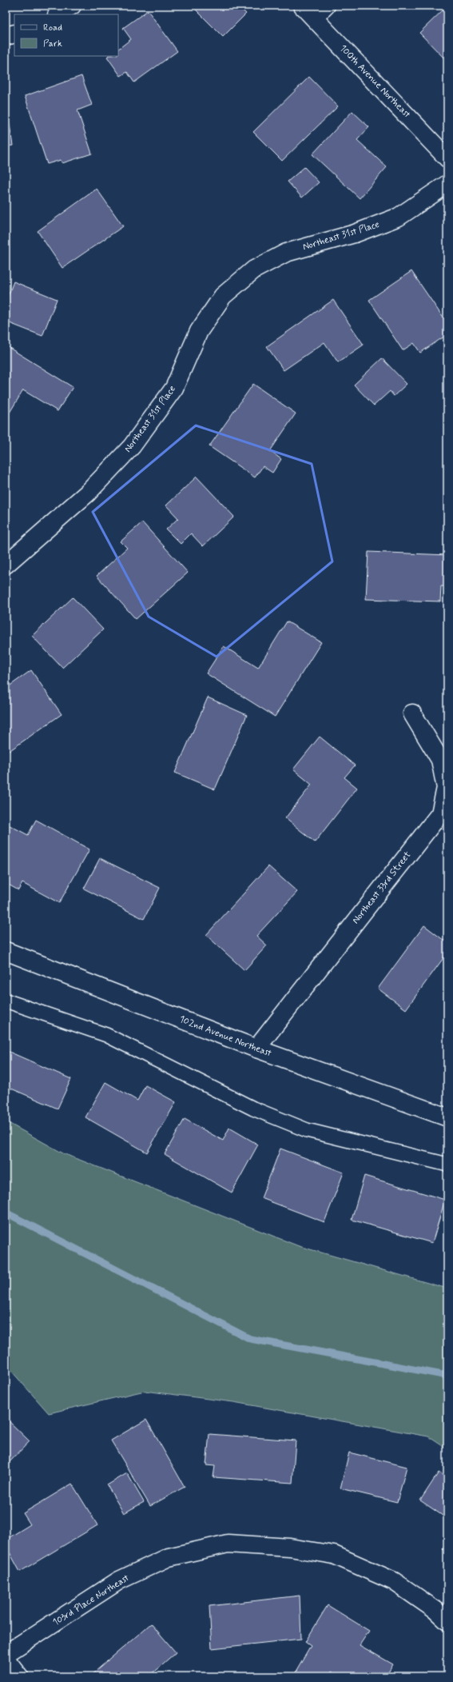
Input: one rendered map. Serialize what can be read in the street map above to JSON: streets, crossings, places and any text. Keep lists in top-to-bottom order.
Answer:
{
  "streets": {
    "street": [
      "100th Avenue Northeast",
      "Northeast 31st Place",
      "Northeast 33rd Street",
      "102nd Avenue Northeast",
      "103rd Place Northeast"
    ]
  },
  "crossings": [
    ["Northeast 33rd Street", "102nd Avenue Northeast"]
  ],
  "legend": ["Road", "Park"]
}
